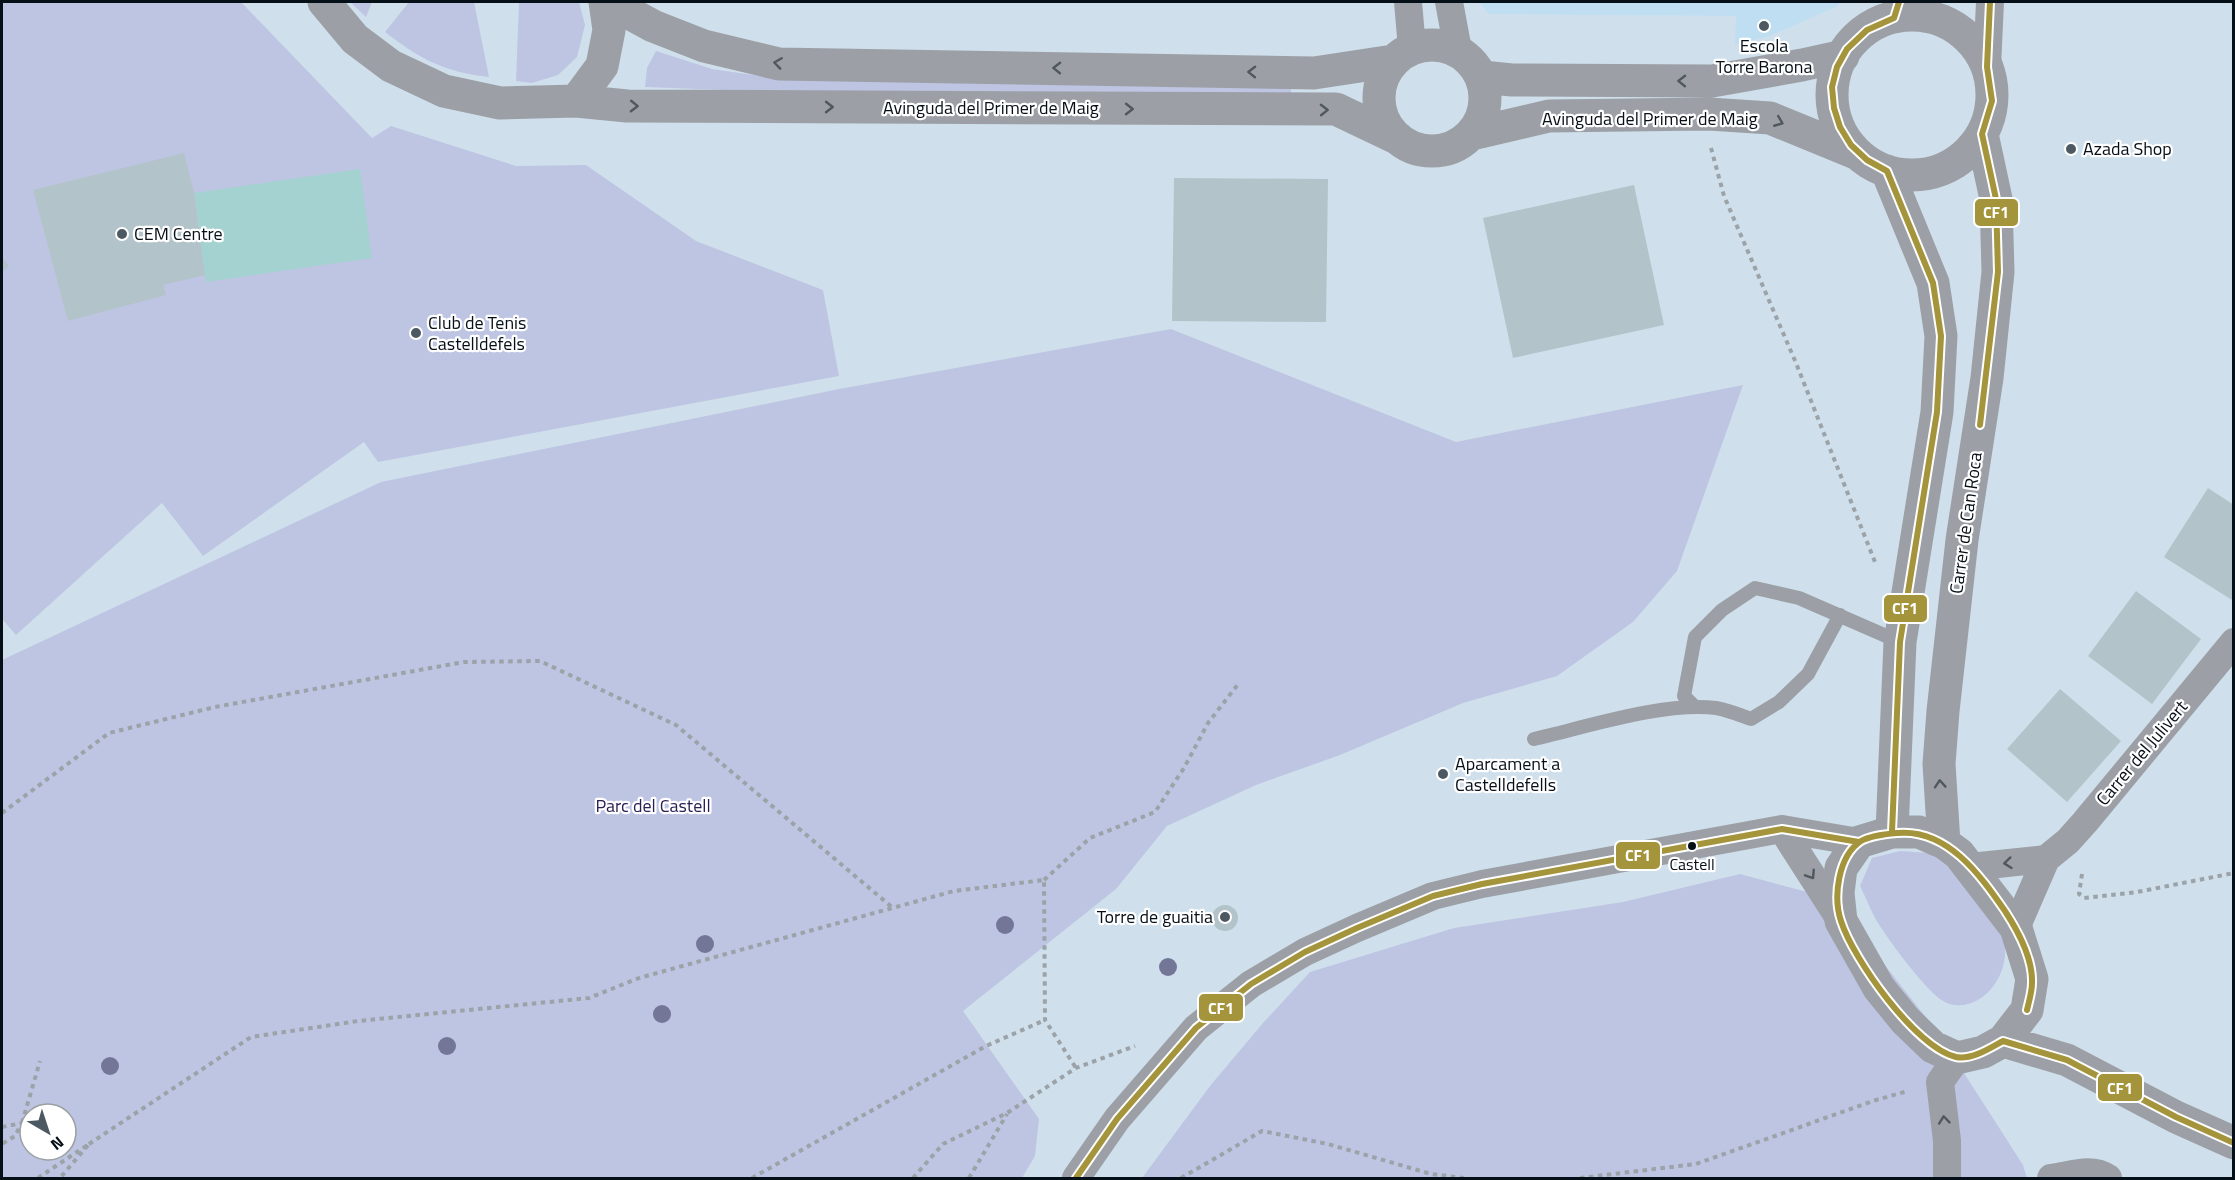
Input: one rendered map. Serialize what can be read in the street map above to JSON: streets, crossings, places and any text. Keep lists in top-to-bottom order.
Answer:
{
  "streets": {
    "street": ["Avinguda del Primer de Maig", "Carrer de Can Roca", "Carrer del Julivert"]
  },
  "crossings": [
    ["Avinguda del Primer de Maig", "Carrer de Can Roca"],
    ["Carrer de Can Roca", "Carrer del Julivert"]
  ],
  "parks": ["Parc del Castell"],
  "places": [
    "Escola Torre Barona",
    "Azada Shop",
    "CEM Centre",
    "Club de Tenis Castelldefels",
    "Aparcament a Castelldefells",
    "Castell",
    "Torre de guaitia"
  ],
  "lines": ["transit line CF1"],
  "north": "bottom right"
}
